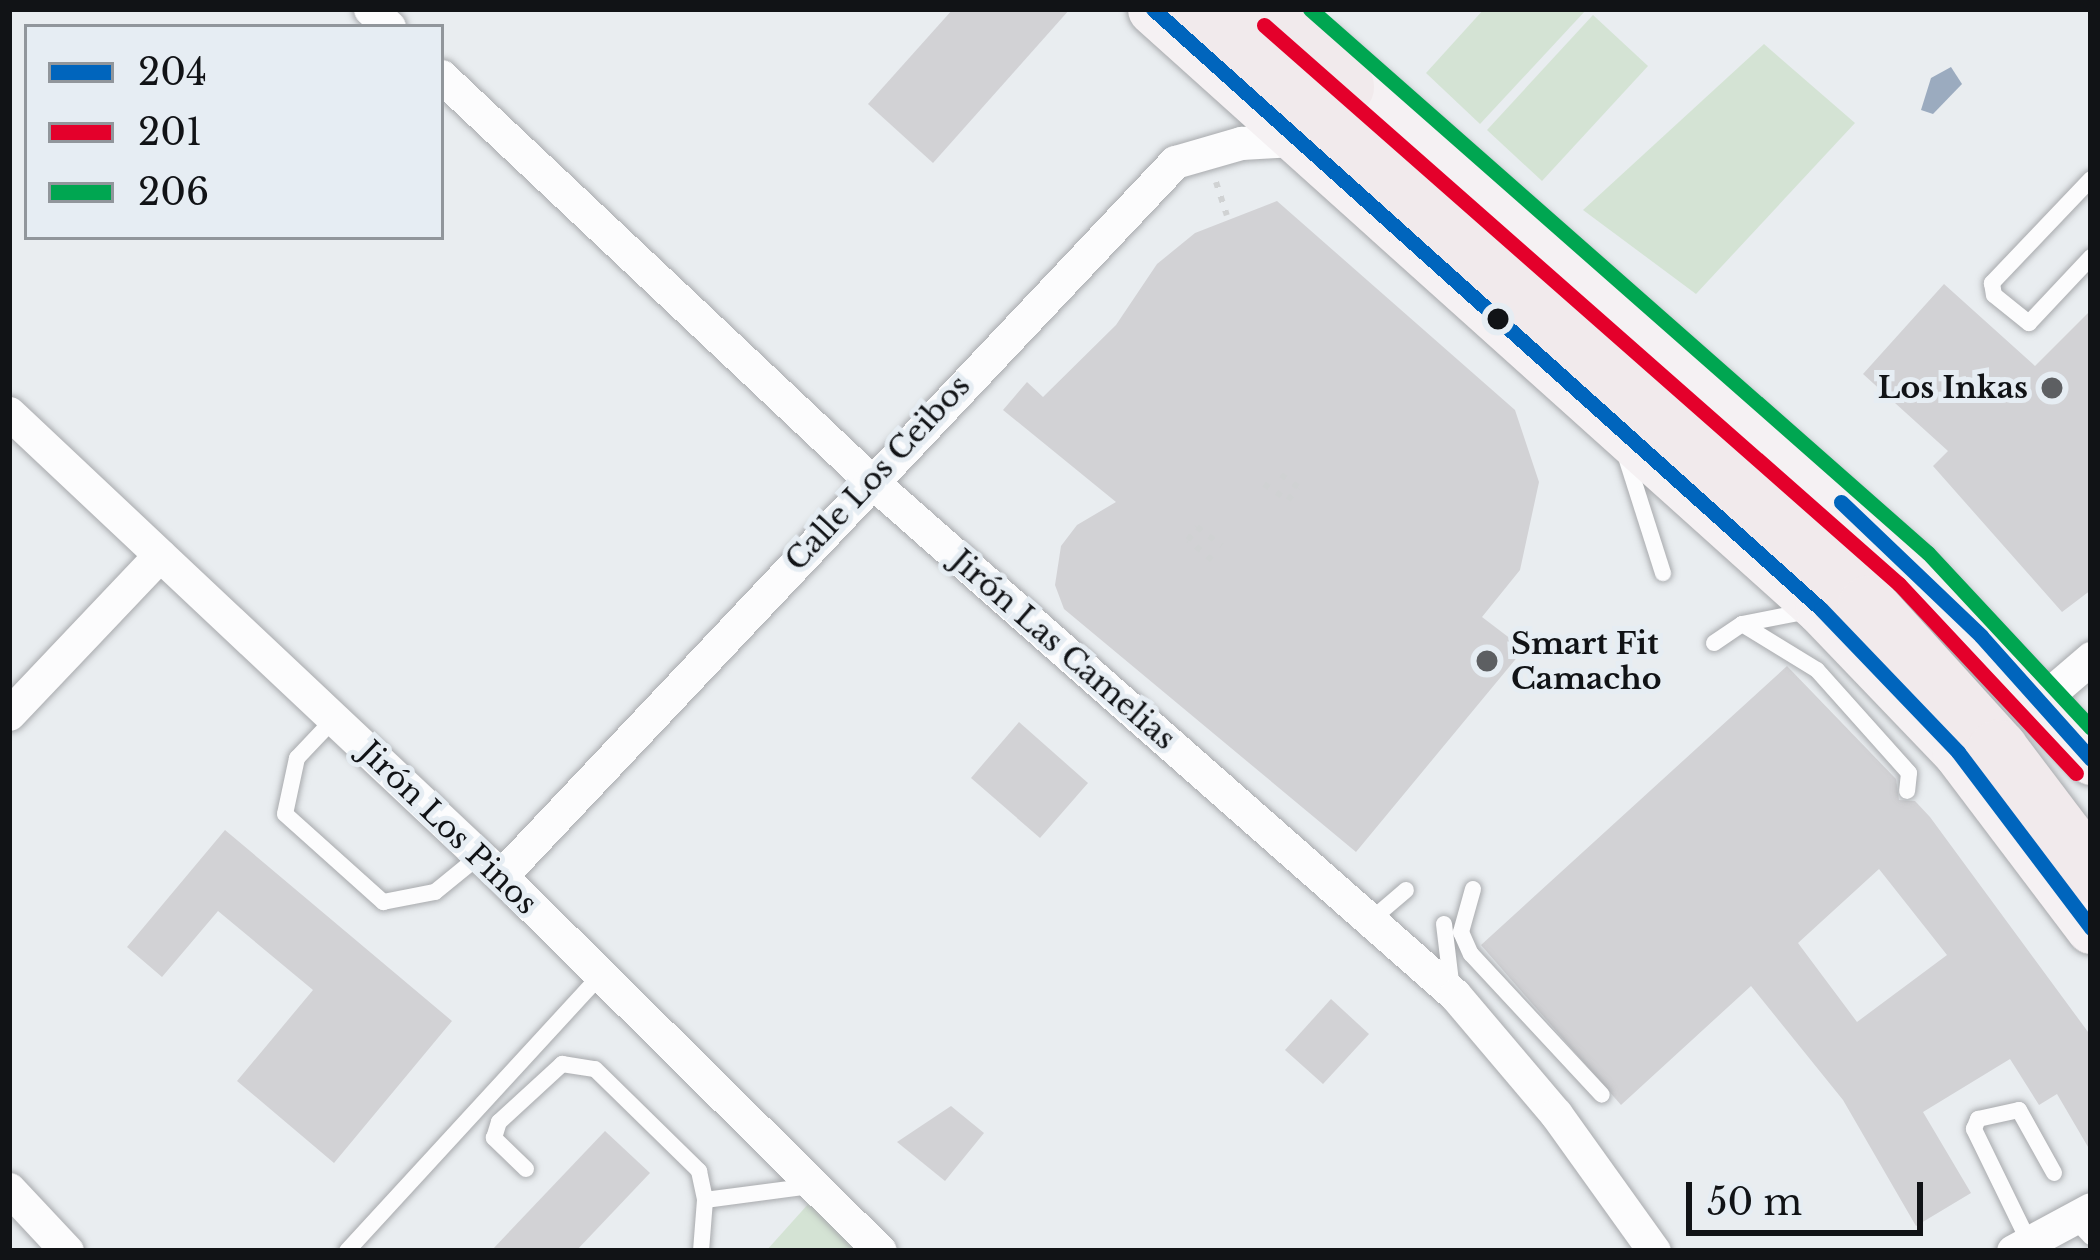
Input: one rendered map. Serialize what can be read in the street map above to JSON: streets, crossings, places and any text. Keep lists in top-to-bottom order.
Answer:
{
  "streets": {
    "street": ["Calle Los Ceibos", "Jirón Las Camelias", "Jirón Los Pinos"]
  },
  "crossings": [
    ["Calle Los Ceibos", "Jirón Las Camelias"],
    ["Calle Los Ceibos", "Jirón Los Pinos"]
  ],
  "places": ["Los Inkas", "Smart Fit Camacho"],
  "lines": ["transit line 204", "transit line 206", "transit line 201"],
  "legend": ["204", "201", "206"],
  "scale_bar": "50 m"
}
